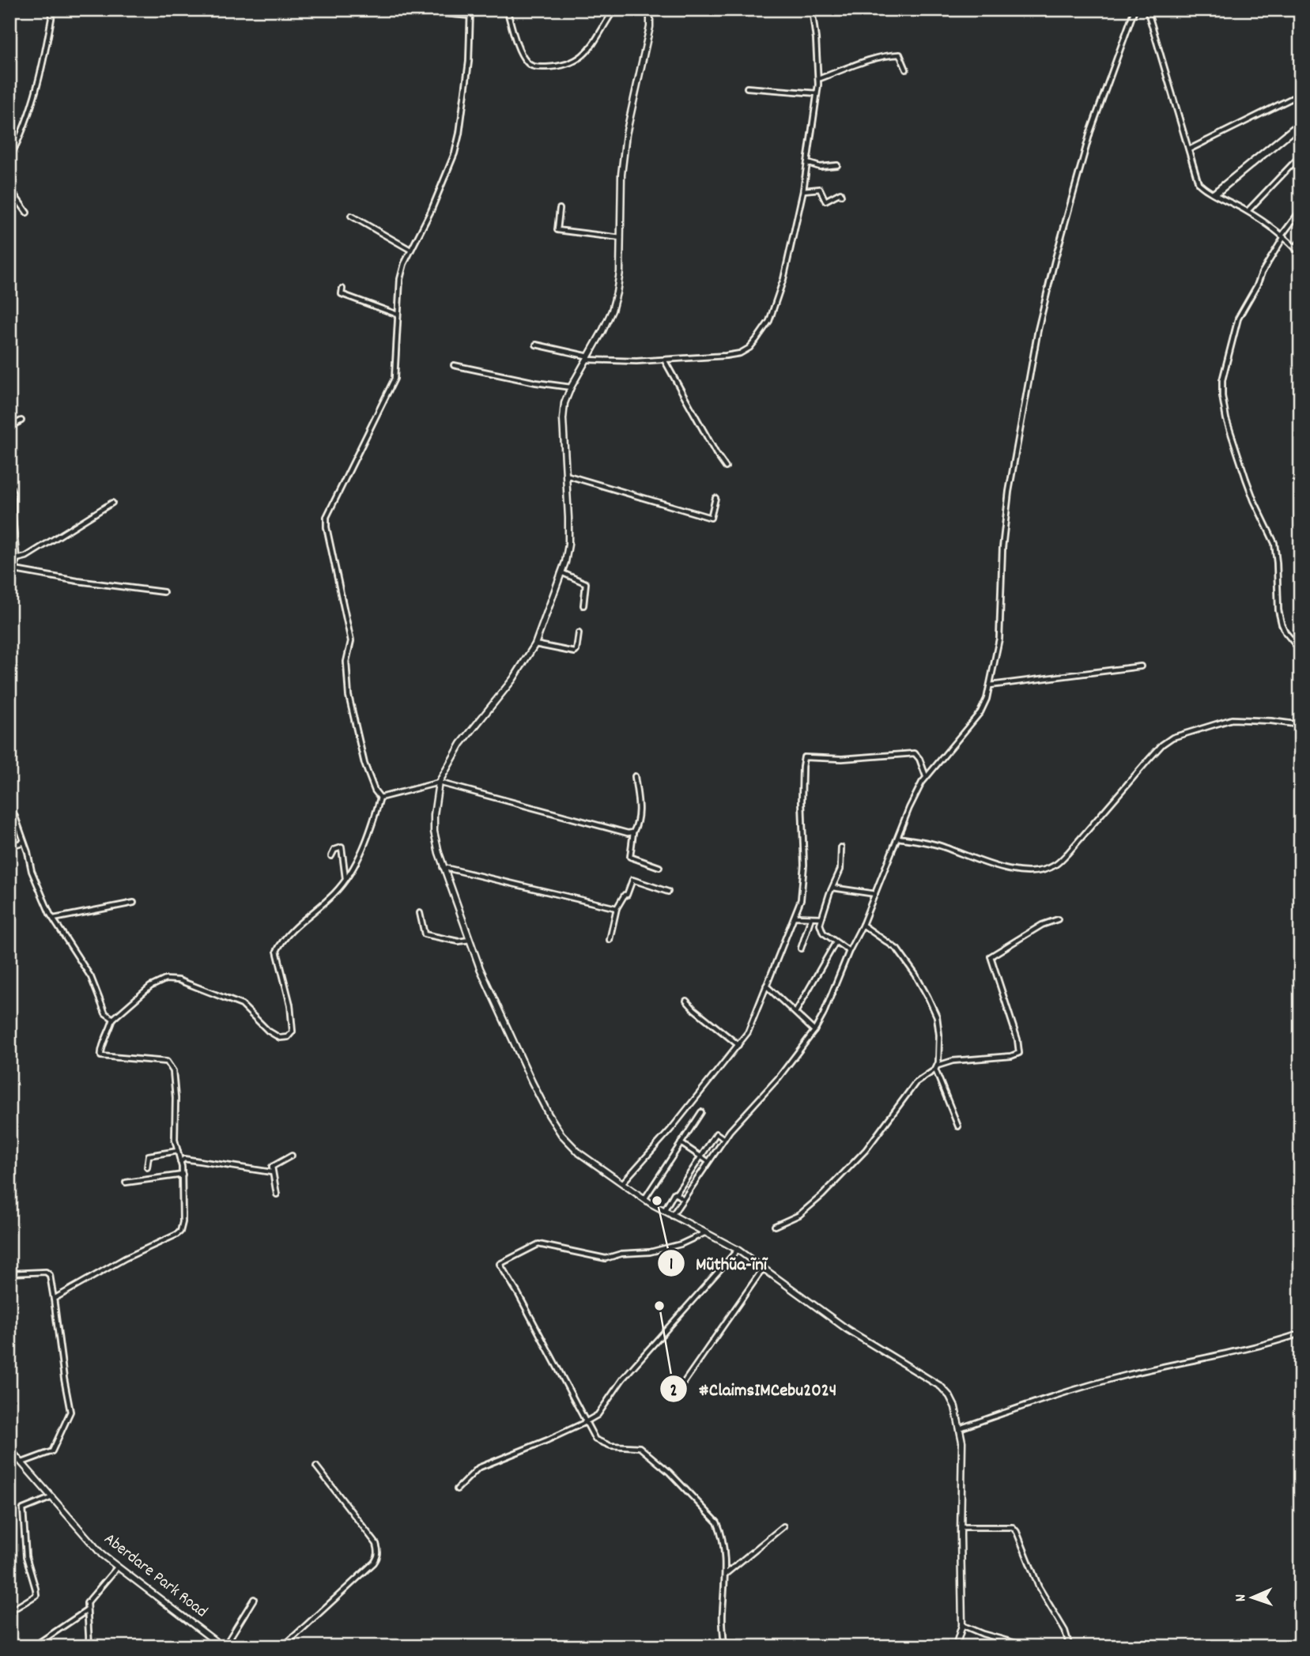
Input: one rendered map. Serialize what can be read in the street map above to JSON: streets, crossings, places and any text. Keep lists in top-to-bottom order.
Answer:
{
  "streets": {
    "street": ["Aberdare Park Road"]
  },
  "places": ["Mũthũa-ĩnĩ", "#ClaimsIMCebu2024"],
  "north": "left"
}
